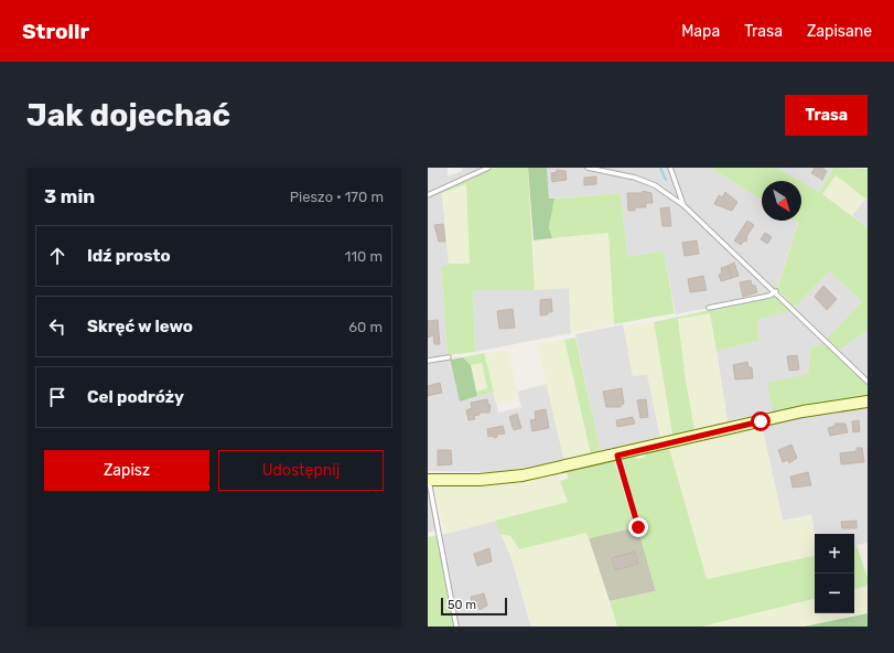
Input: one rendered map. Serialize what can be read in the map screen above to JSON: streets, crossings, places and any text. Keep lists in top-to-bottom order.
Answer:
{
  "scale_bar": "50 m",
  "north": "bottom right",
  "page": {
    "header": "Strollr",
    "nav": ["Mapa", "Trasa", "Zapisane"],
    "buttons": [
      "Trasa",
      ["Zapisz", "Udostępnij"]
    ],
    "title": "Jak dojechać",
    "heading": ["3 min", "Pieszo · 170 m"],
    "list": [
      ["Idź prosto", "110 m"],
      ["Skręć w lewo", "60 m"],
      "Cel podróży"
    ],
    "map_buttons": ["+", "−"],
    "scale": "50 m"
  }
}
